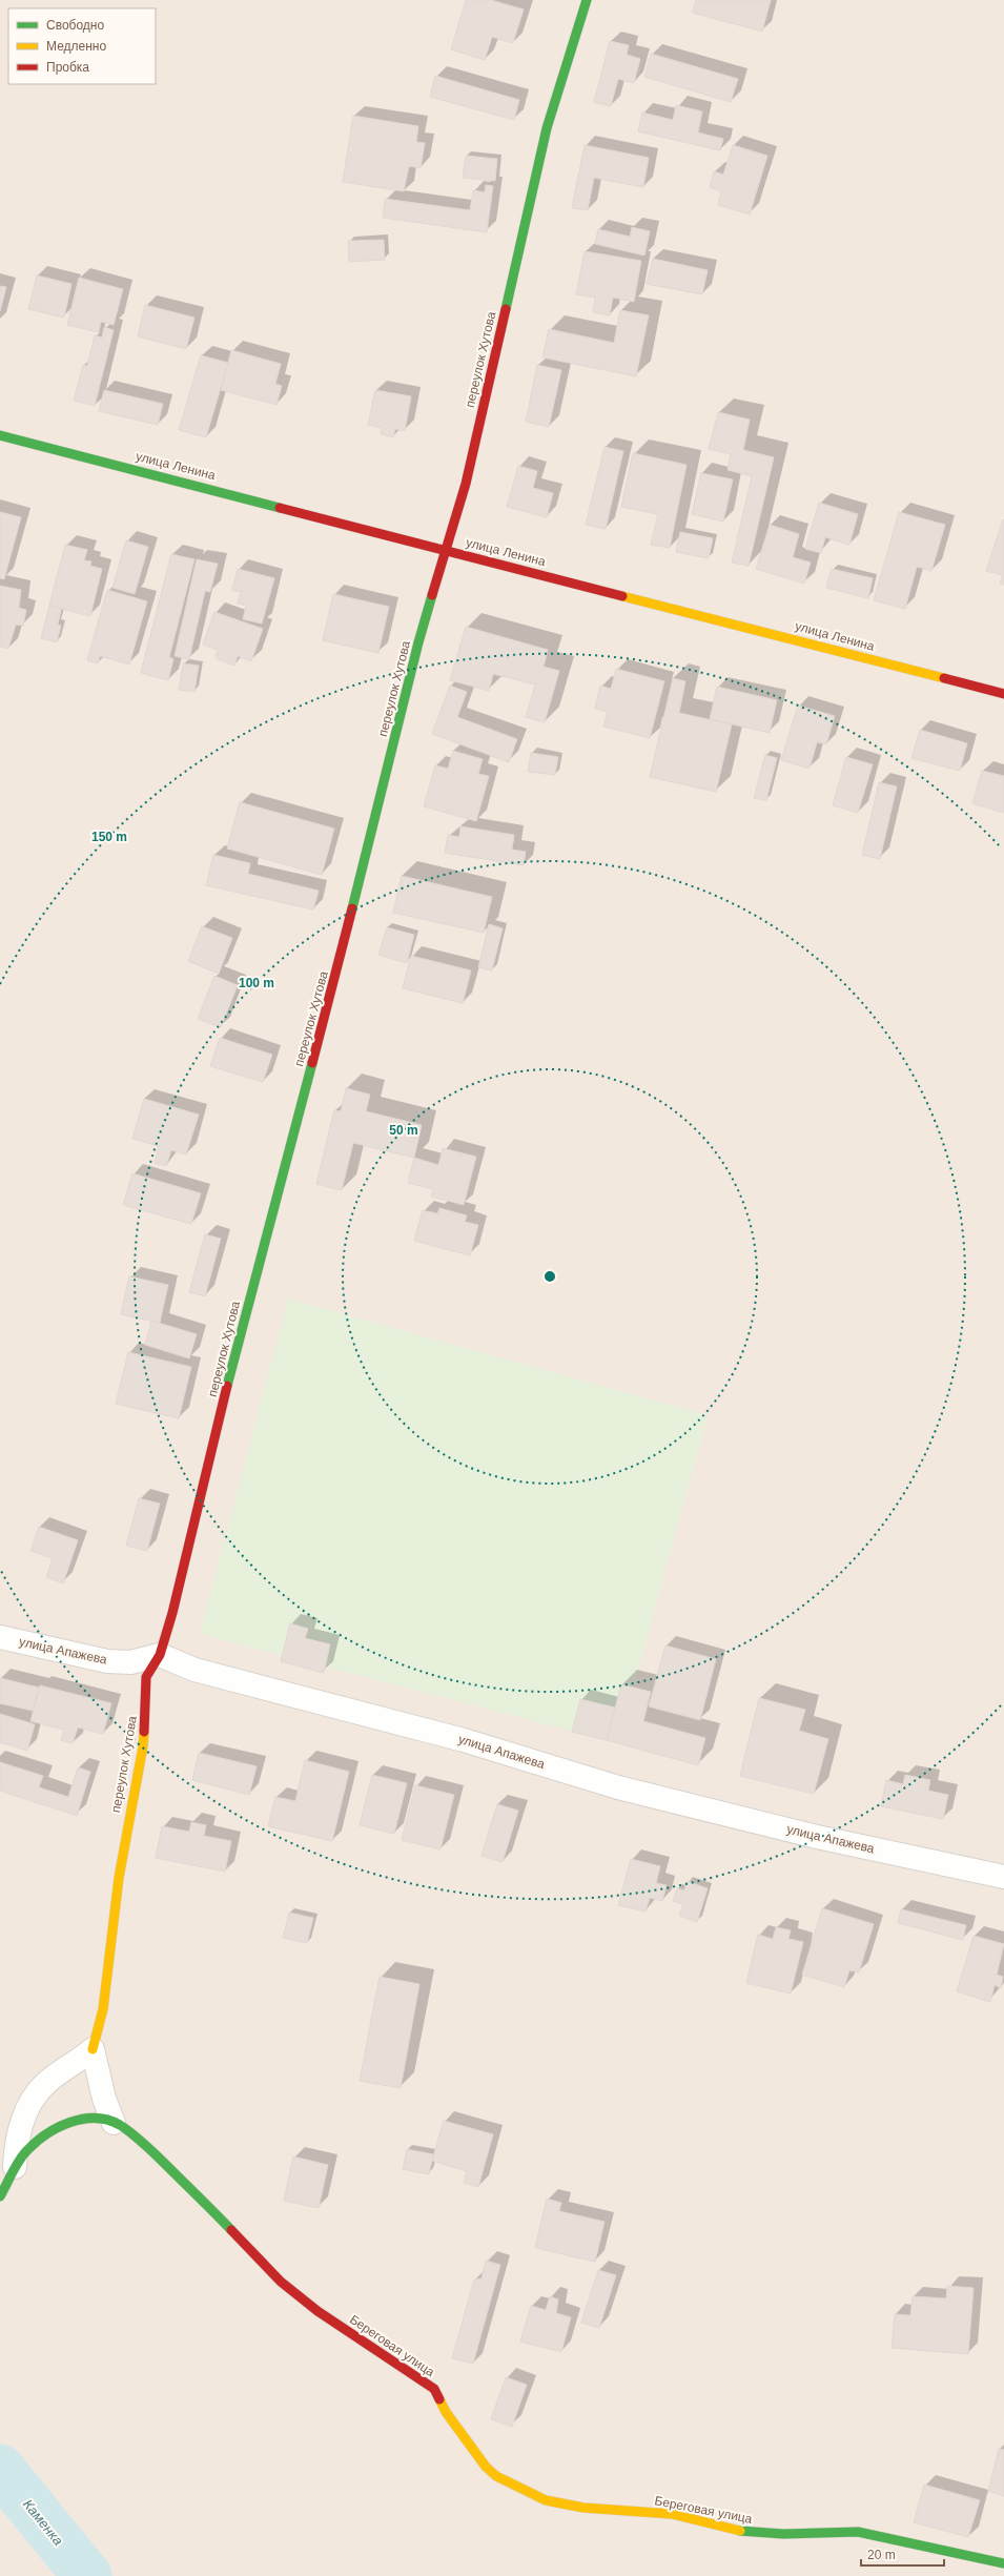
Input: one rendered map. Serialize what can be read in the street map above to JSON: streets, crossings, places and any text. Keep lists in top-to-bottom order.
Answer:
{
  "streets": {
    "street": [
      "переулок Хутова",
      "улица Ленина",
      "улица Апажева",
      "Береговая улица"
    ]
  },
  "crossings": [
    ["переулок Хутова", "улица Ленина"],
    ["переулок Хутова", "улица Апажева"]
  ],
  "water": ["Каменка"],
  "legend": ["Свободно", "Медленно", "Пробка"],
  "scale_bar": "20 m",
  "rings": ["150 m", "100 m", "50 m"]
}
